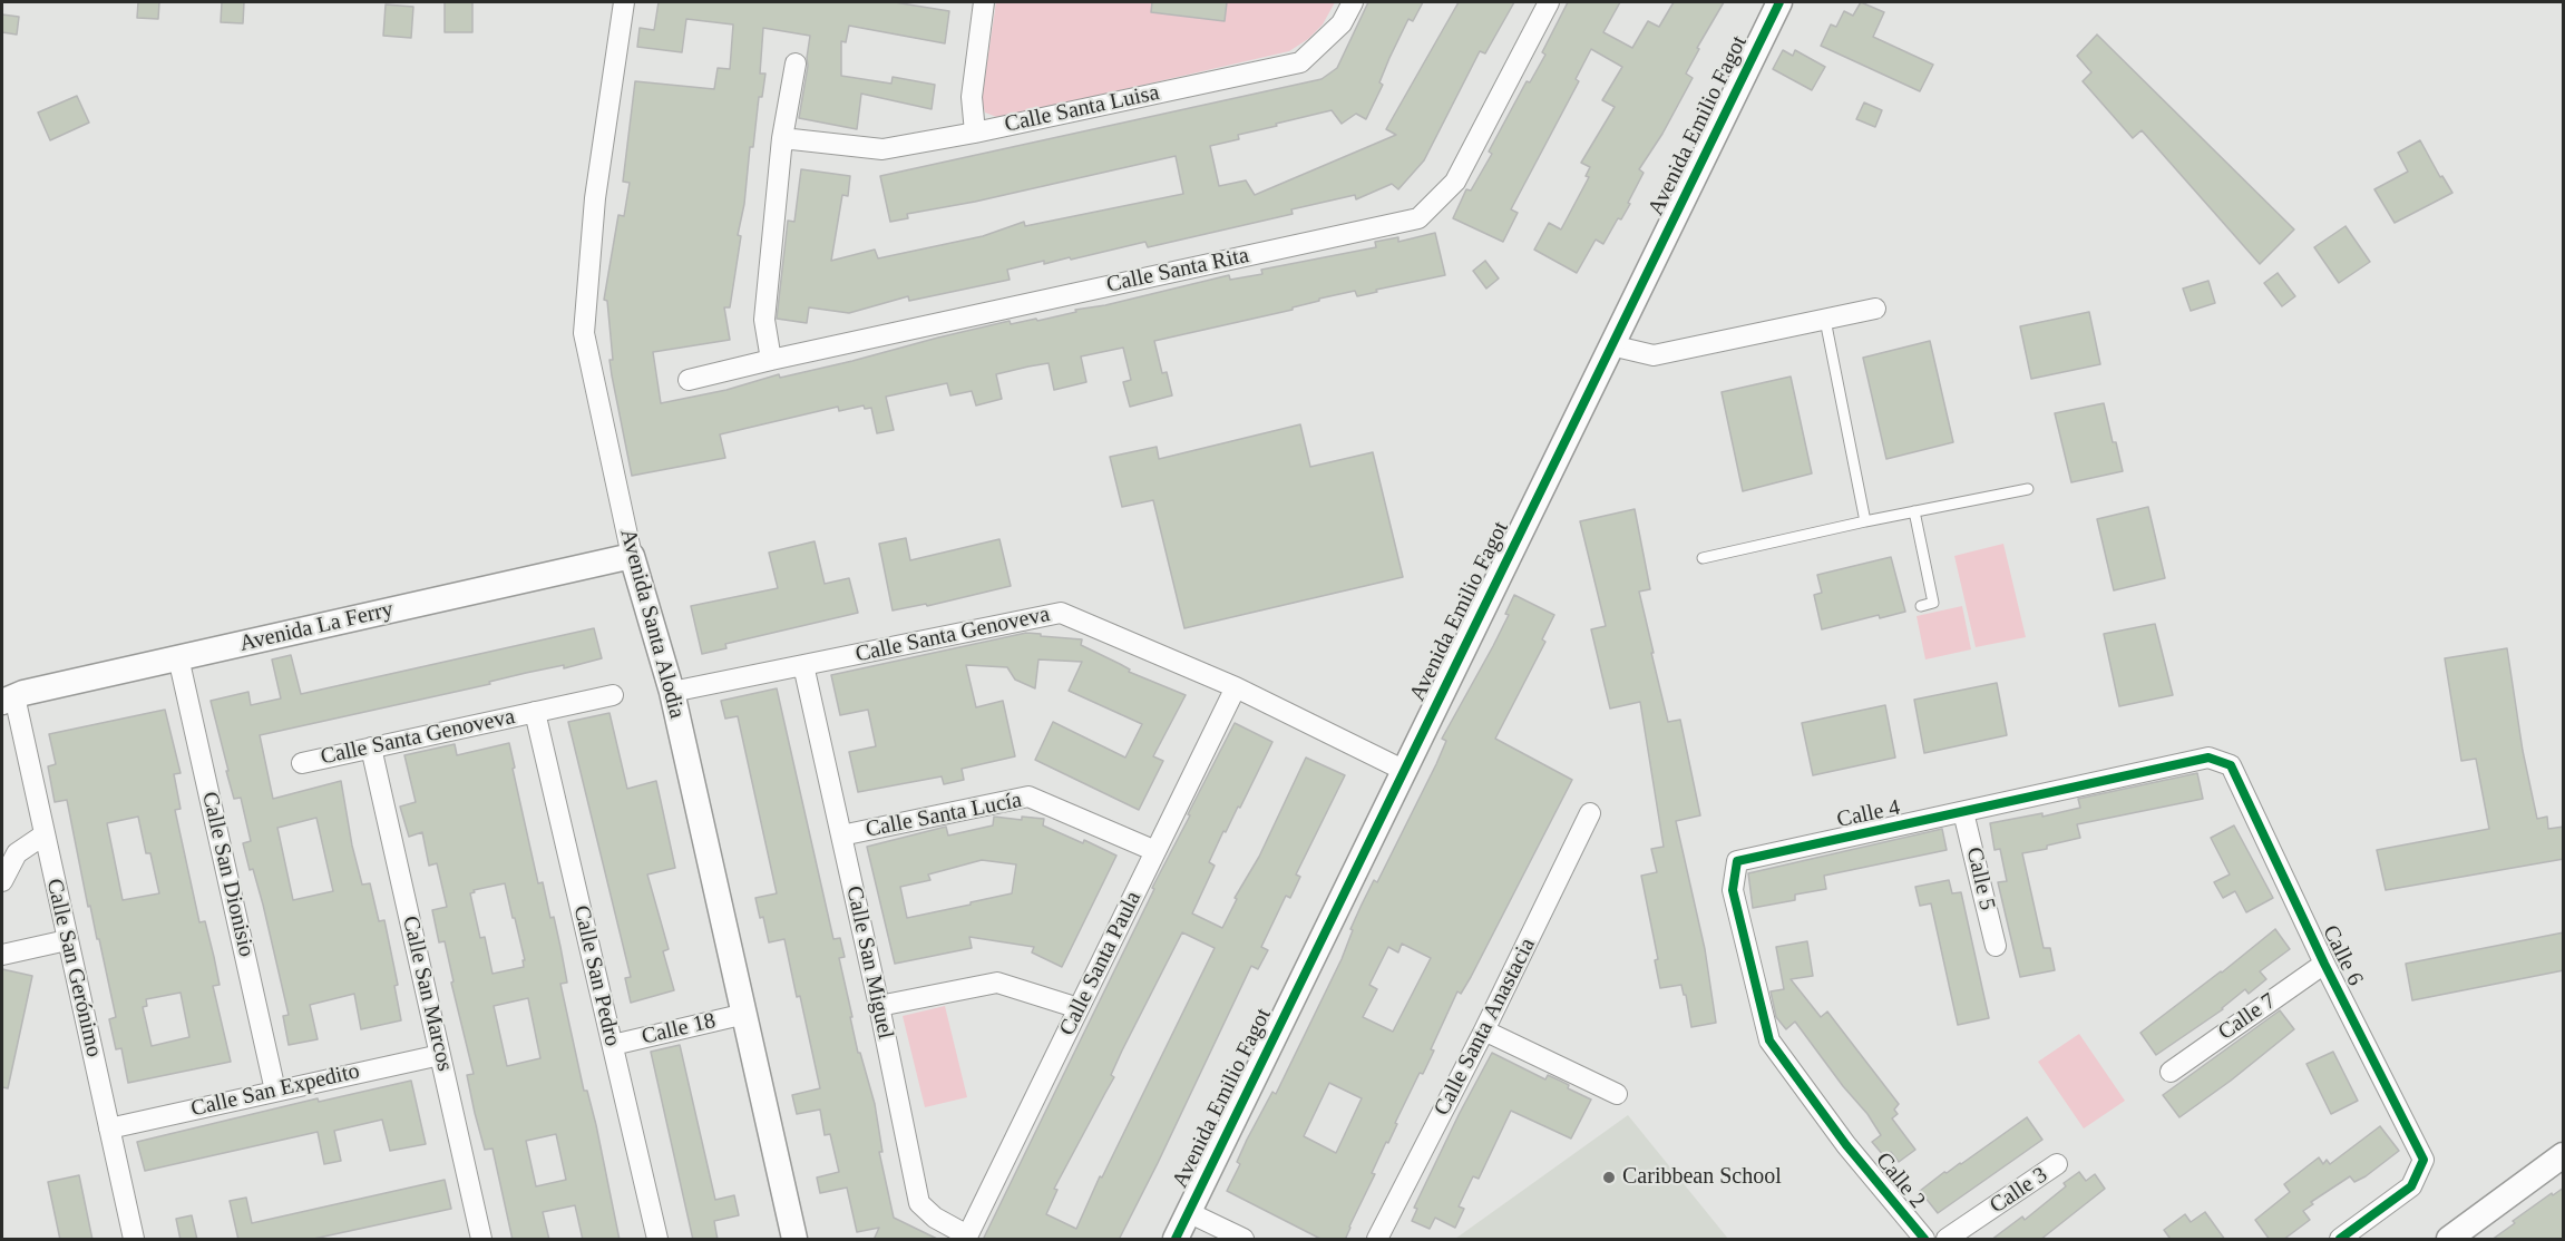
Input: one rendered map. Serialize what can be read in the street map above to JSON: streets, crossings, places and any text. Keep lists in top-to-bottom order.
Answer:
{
  "streets": {
    "street": [
      "Calle Santa Luisa",
      "Avenida Emilio Fagot",
      "Calle Santa Rita",
      "Avenida Santa Alodia",
      "Avenida La Ferry",
      "Calle Santa Genoveva",
      "Calle 4",
      "Calle Santa Lucía",
      "Calle San Dionisio",
      "Calle 5",
      "Calle 6",
      "Calle San Miguel",
      "Calle Santa Paula",
      "Calle San Gerónimo",
      "Calle San Pedro",
      "Calle San Marcos",
      "Calle 7",
      "Calle Santa Anastacia",
      "Calle 18",
      "Calle San Expedito",
      "Calle 2",
      "Calle 3"
    ]
  },
  "crossings": [
    ["Avenida Emilio Fagot", "Calle Santa Genoveva"],
    ["Avenida Santa Alodia", "Avenida La Ferry"],
    ["Avenida Santa Alodia", "Calle Santa Genoveva"],
    ["Avenida Santa Alodia", "Calle 18"],
    ["Avenida La Ferry", "Calle San Dionisio"],
    ["Avenida La Ferry", "Calle San Gerónimo"],
    ["Calle Santa Genoveva", "Calle San Miguel"],
    ["Calle Santa Genoveva", "Calle Santa Paula"],
    ["Calle Santa Genoveva", "Calle San Pedro"],
    ["Calle Santa Genoveva", "Calle San Marcos"],
    ["Calle 4", "Calle 5"],
    ["Calle 4", "Calle 6"],
    ["Calle 4", "Calle 2"],
    ["Calle Santa Lucía", "Calle San Miguel"],
    ["Calle Santa Lucía", "Calle Santa Paula"],
    ["Calle San Dionisio", "Calle San Expedito"],
    ["Calle 6", "Calle 7"],
    ["Calle San Miguel", "Calle Santa Paula"],
    ["Calle San Gerónimo", "Calle San Expedito"],
    ["Calle San Pedro", "Calle 18"],
    ["Calle San Marcos", "Calle San Expedito"]
  ],
  "places": ["Caribbean School"]
}
